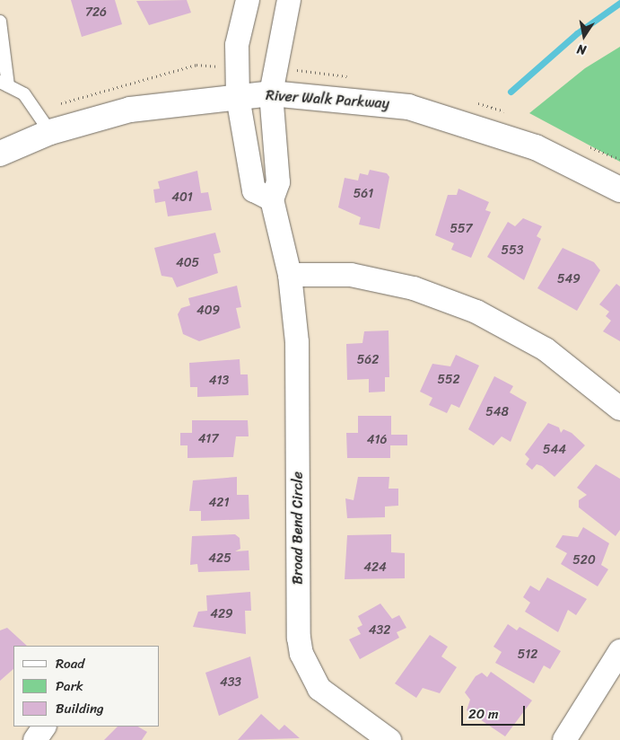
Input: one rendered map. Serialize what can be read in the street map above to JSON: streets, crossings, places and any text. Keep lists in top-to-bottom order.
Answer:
{
  "streets": {
    "street": ["River Walk Parkway", "Broad Bend Circle"]
  },
  "crossings": [
    ["River Walk Parkway", "Broad Bend Circle"]
  ],
  "house_numbers": [
    "726",
    "561",
    "401",
    "557",
    "553",
    "405",
    "549",
    "409",
    "562",
    "552",
    "413",
    "548",
    "417",
    "416",
    "544",
    "421",
    "425",
    "520",
    "424",
    "429",
    "432",
    "512",
    "433"
  ],
  "legend": ["Road", "Park", "Building"],
  "scale_bar": "20 m",
  "north": "bottom"
}
